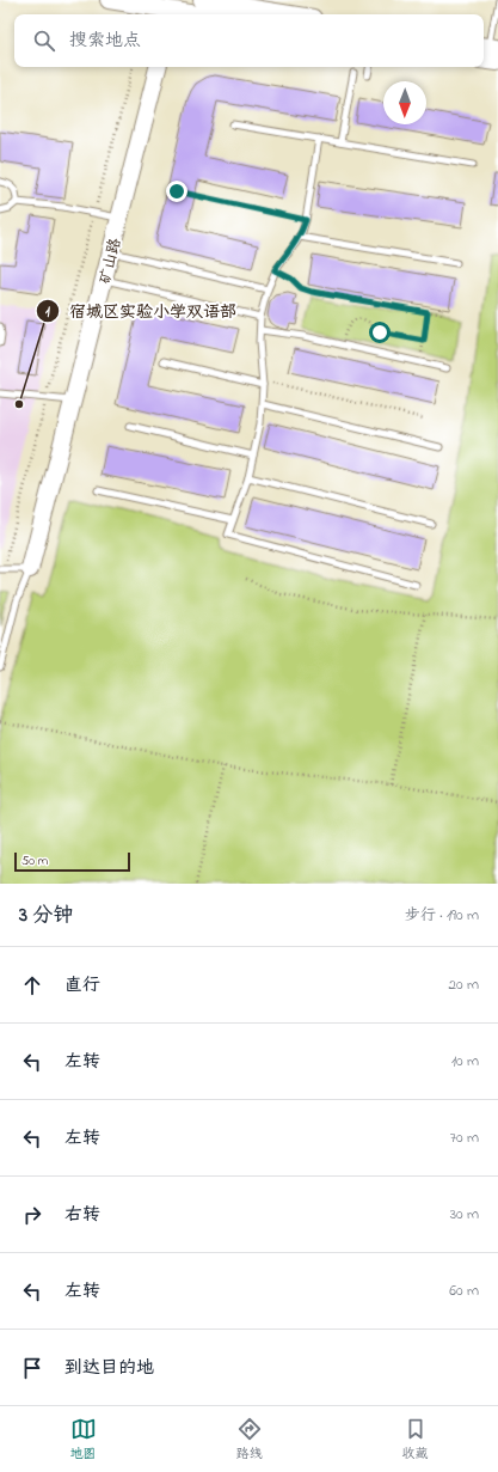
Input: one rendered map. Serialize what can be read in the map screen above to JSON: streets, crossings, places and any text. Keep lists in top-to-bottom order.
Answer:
{
  "streets": {
    "street": ["矿山路"]
  },
  "places": ["宿城区实验小学双语部"],
  "scale_bar": "50 m",
  "north": "bottom",
  "page": {
    "search": "搜索地点",
    "scale": "50 m",
    "heading": ["3 分钟", "步行 · 190 m"],
    "list": [
      ["直行", "20 m"],
      ["左转", "10 m"],
      ["左转", "70 m"],
      ["右转", "30 m"],
      ["左转", "60 m"],
      "到达目的地"
    ],
    "nav": ["地图", "路线", "收藏"]
  }
}
